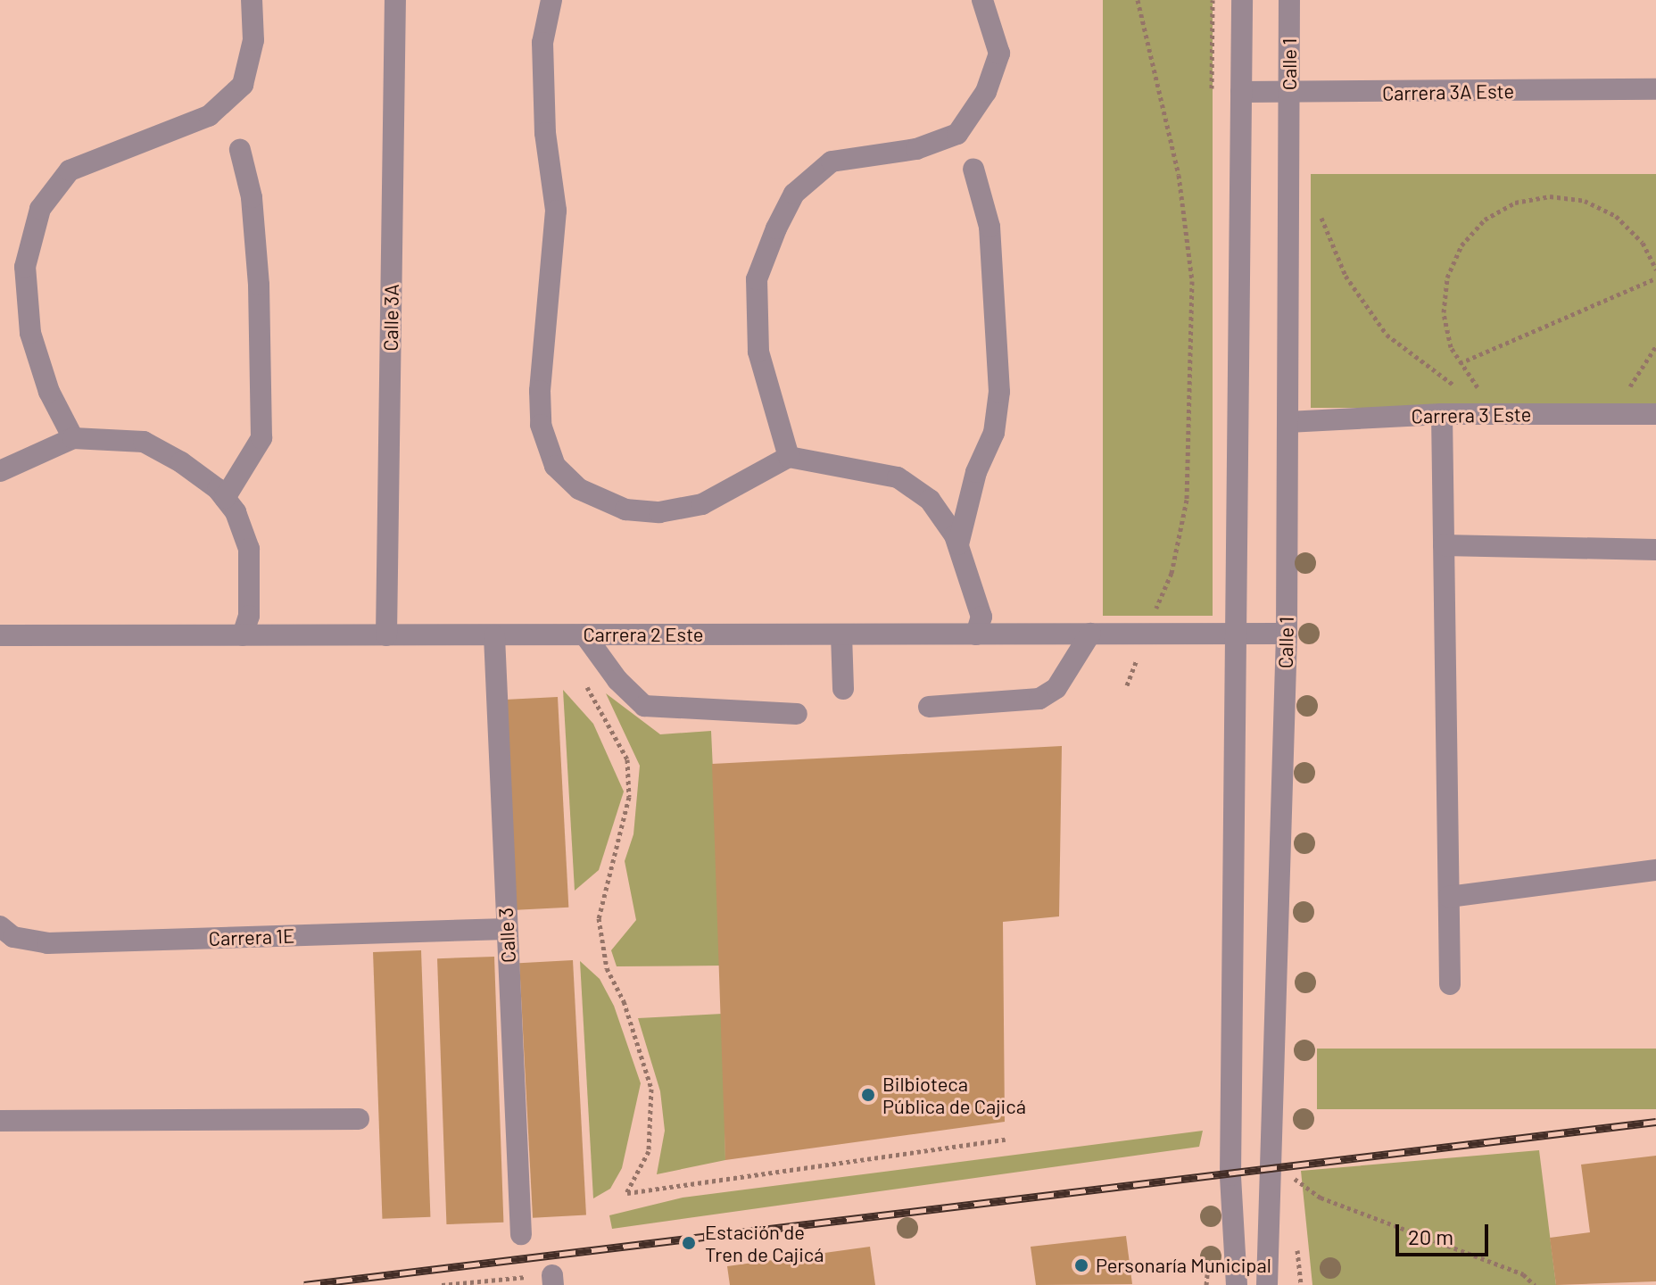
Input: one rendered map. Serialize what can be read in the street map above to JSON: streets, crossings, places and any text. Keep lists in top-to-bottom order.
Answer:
{
  "streets": {
    "street": [
      "Calle 1",
      "Carrera 3A Este",
      "Calle 3A",
      "Carrera 3 Este",
      "Carrera 2 Este",
      "Calle 3",
      "Carrera 1E"
    ]
  },
  "crossings": [
    ["Calle 1", "Carrera 3A Este"],
    ["Calle 1", "Carrera 3 Este"],
    ["Calle 1", "Carrera 2 Este"],
    ["Calle 3A", "Carrera 2 Este"],
    ["Carrera 2 Este", "Calle 3"],
    ["Calle 3", "Carrera 1E"]
  ],
  "places": ["Bilbioteca Pública de Cajicá", "Estación de Tren de Cajicá", "Personaría Municipal"],
  "scale_bar": "20 m"
}
